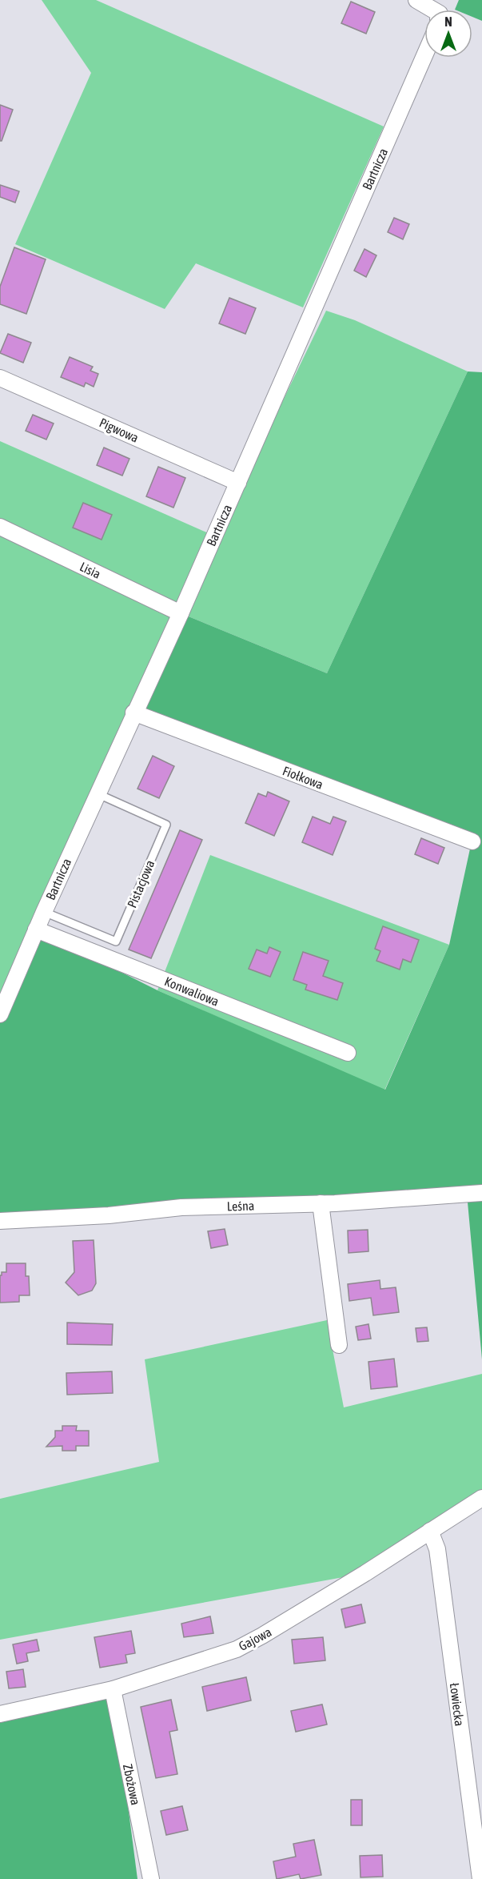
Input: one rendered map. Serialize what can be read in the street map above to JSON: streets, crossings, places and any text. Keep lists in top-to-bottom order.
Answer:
{
  "streets": {
    "street": [
      "Bartnicza",
      "Pigwowa",
      "Lisia",
      "Fiołkowa",
      "Konwaliowa",
      "Leśna",
      "Gajowa",
      "Łowiecka",
      "Zbożowa"
    ],
    "lane": ["Pistacjowa"]
  },
  "crossings": [
    ["Bartnicza", "Pigwowa"],
    ["Bartnicza", "Lisia"],
    ["Bartnicza", "Fiołkowa"],
    ["Bartnicza", "Pistacjowa"],
    ["Bartnicza", "Konwaliowa"],
    ["Gajowa", "Łowiecka"],
    ["Gajowa", "Zbożowa"]
  ],
  "north": "top"
}
